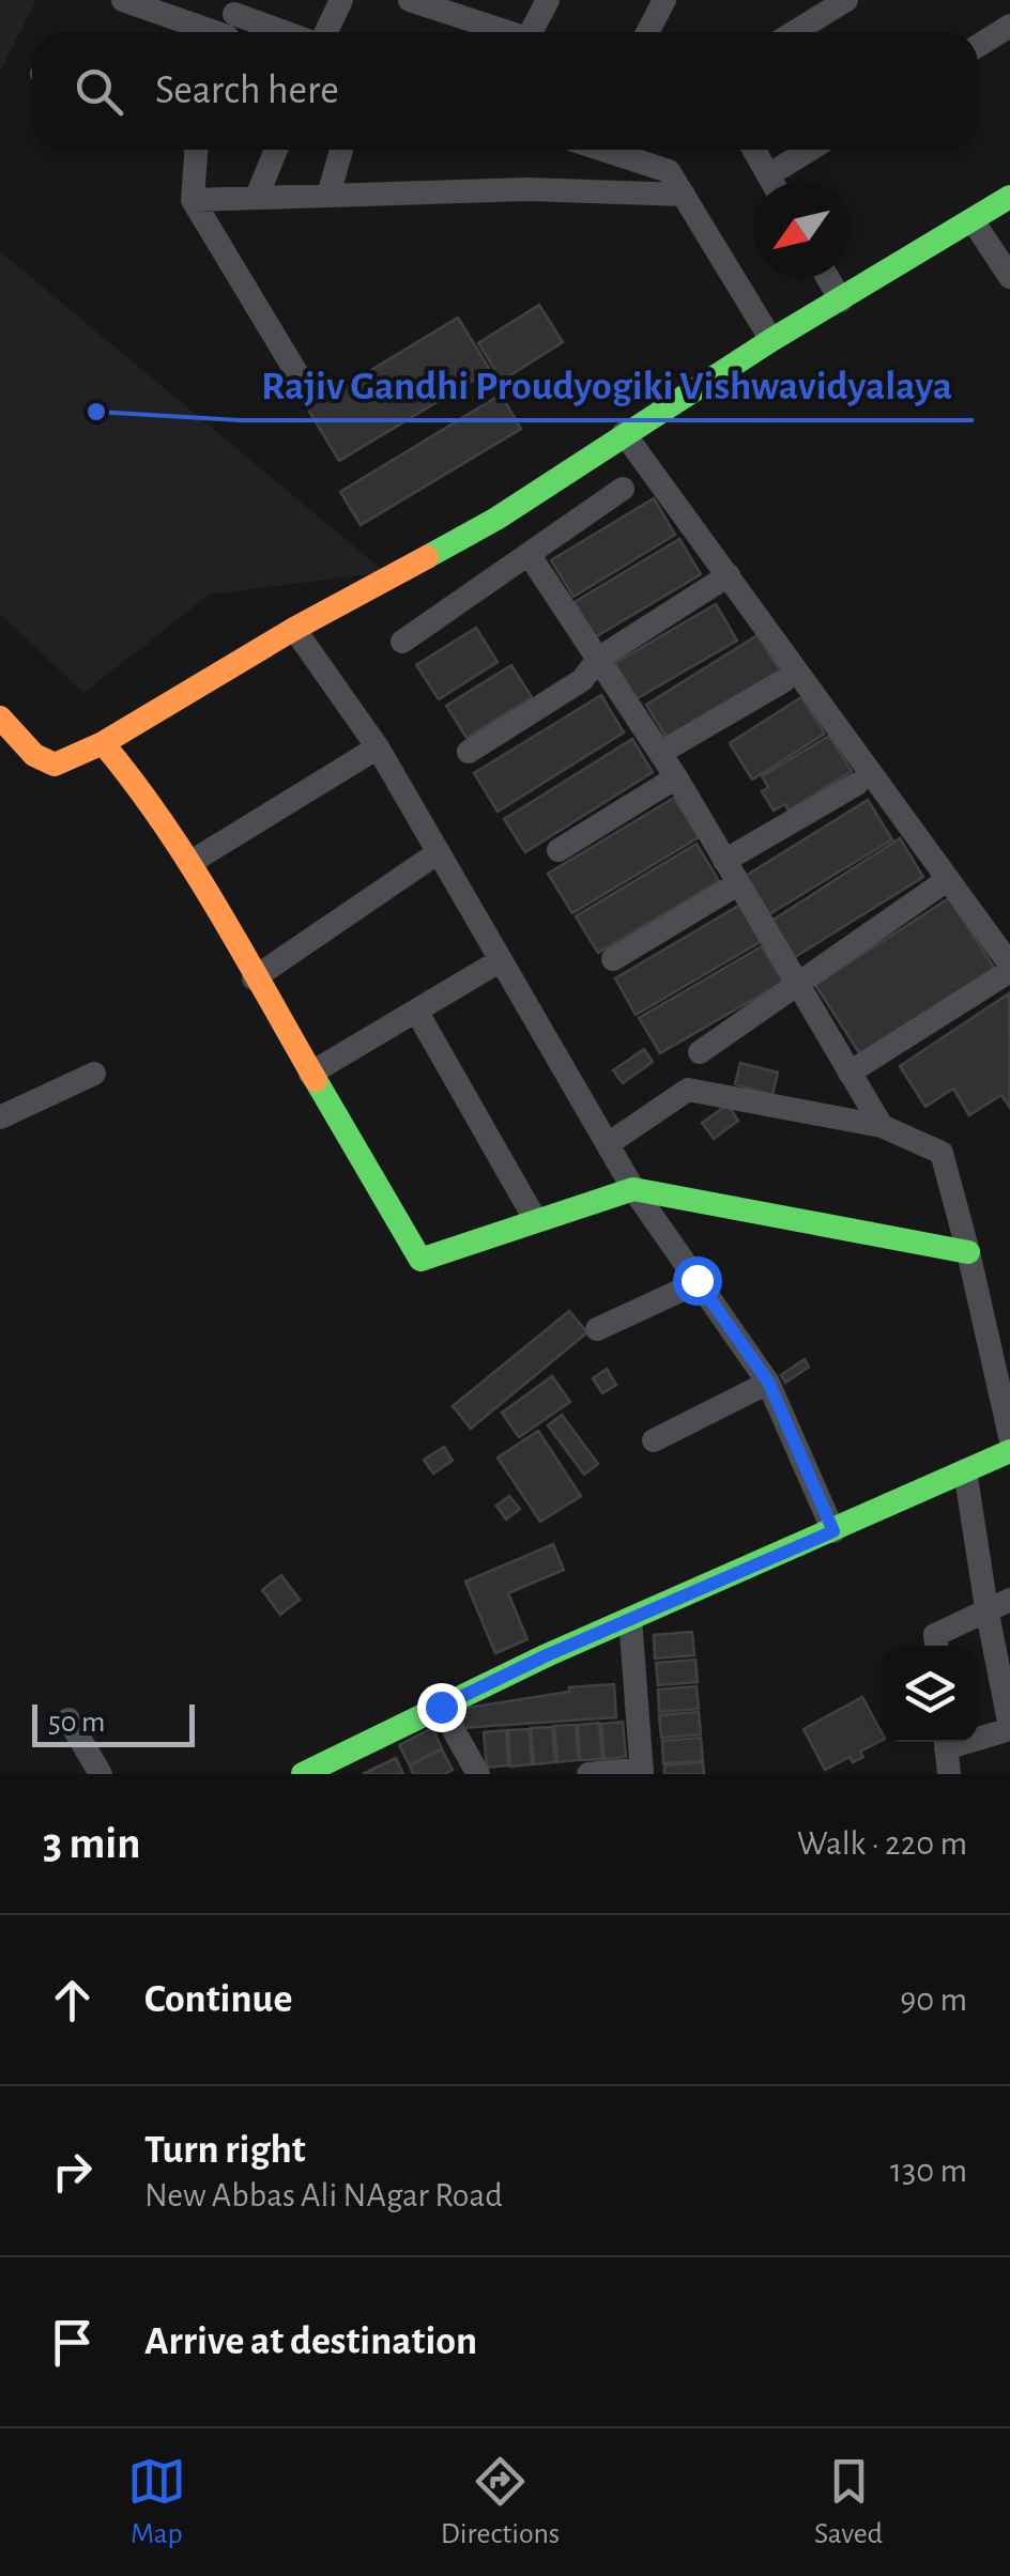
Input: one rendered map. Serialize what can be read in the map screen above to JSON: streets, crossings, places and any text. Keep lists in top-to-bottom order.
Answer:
{
  "places": ["Rajiv Gandhi Proudyogiki Vishwavidyalaya"],
  "scale_bar": "50 m",
  "north": "bottom left",
  "page": {
    "search": "Search here",
    "scale": "50 m",
    "heading": ["3 min", "Walk · 220 m"],
    "list": [
      ["Continue", "90 m"],
      ["Turn right", "New Abbas Ali NAgar Road", "130 m"],
      "Arrive at destination"
    ],
    "nav": ["Map", "Directions", "Saved"]
  }
}
